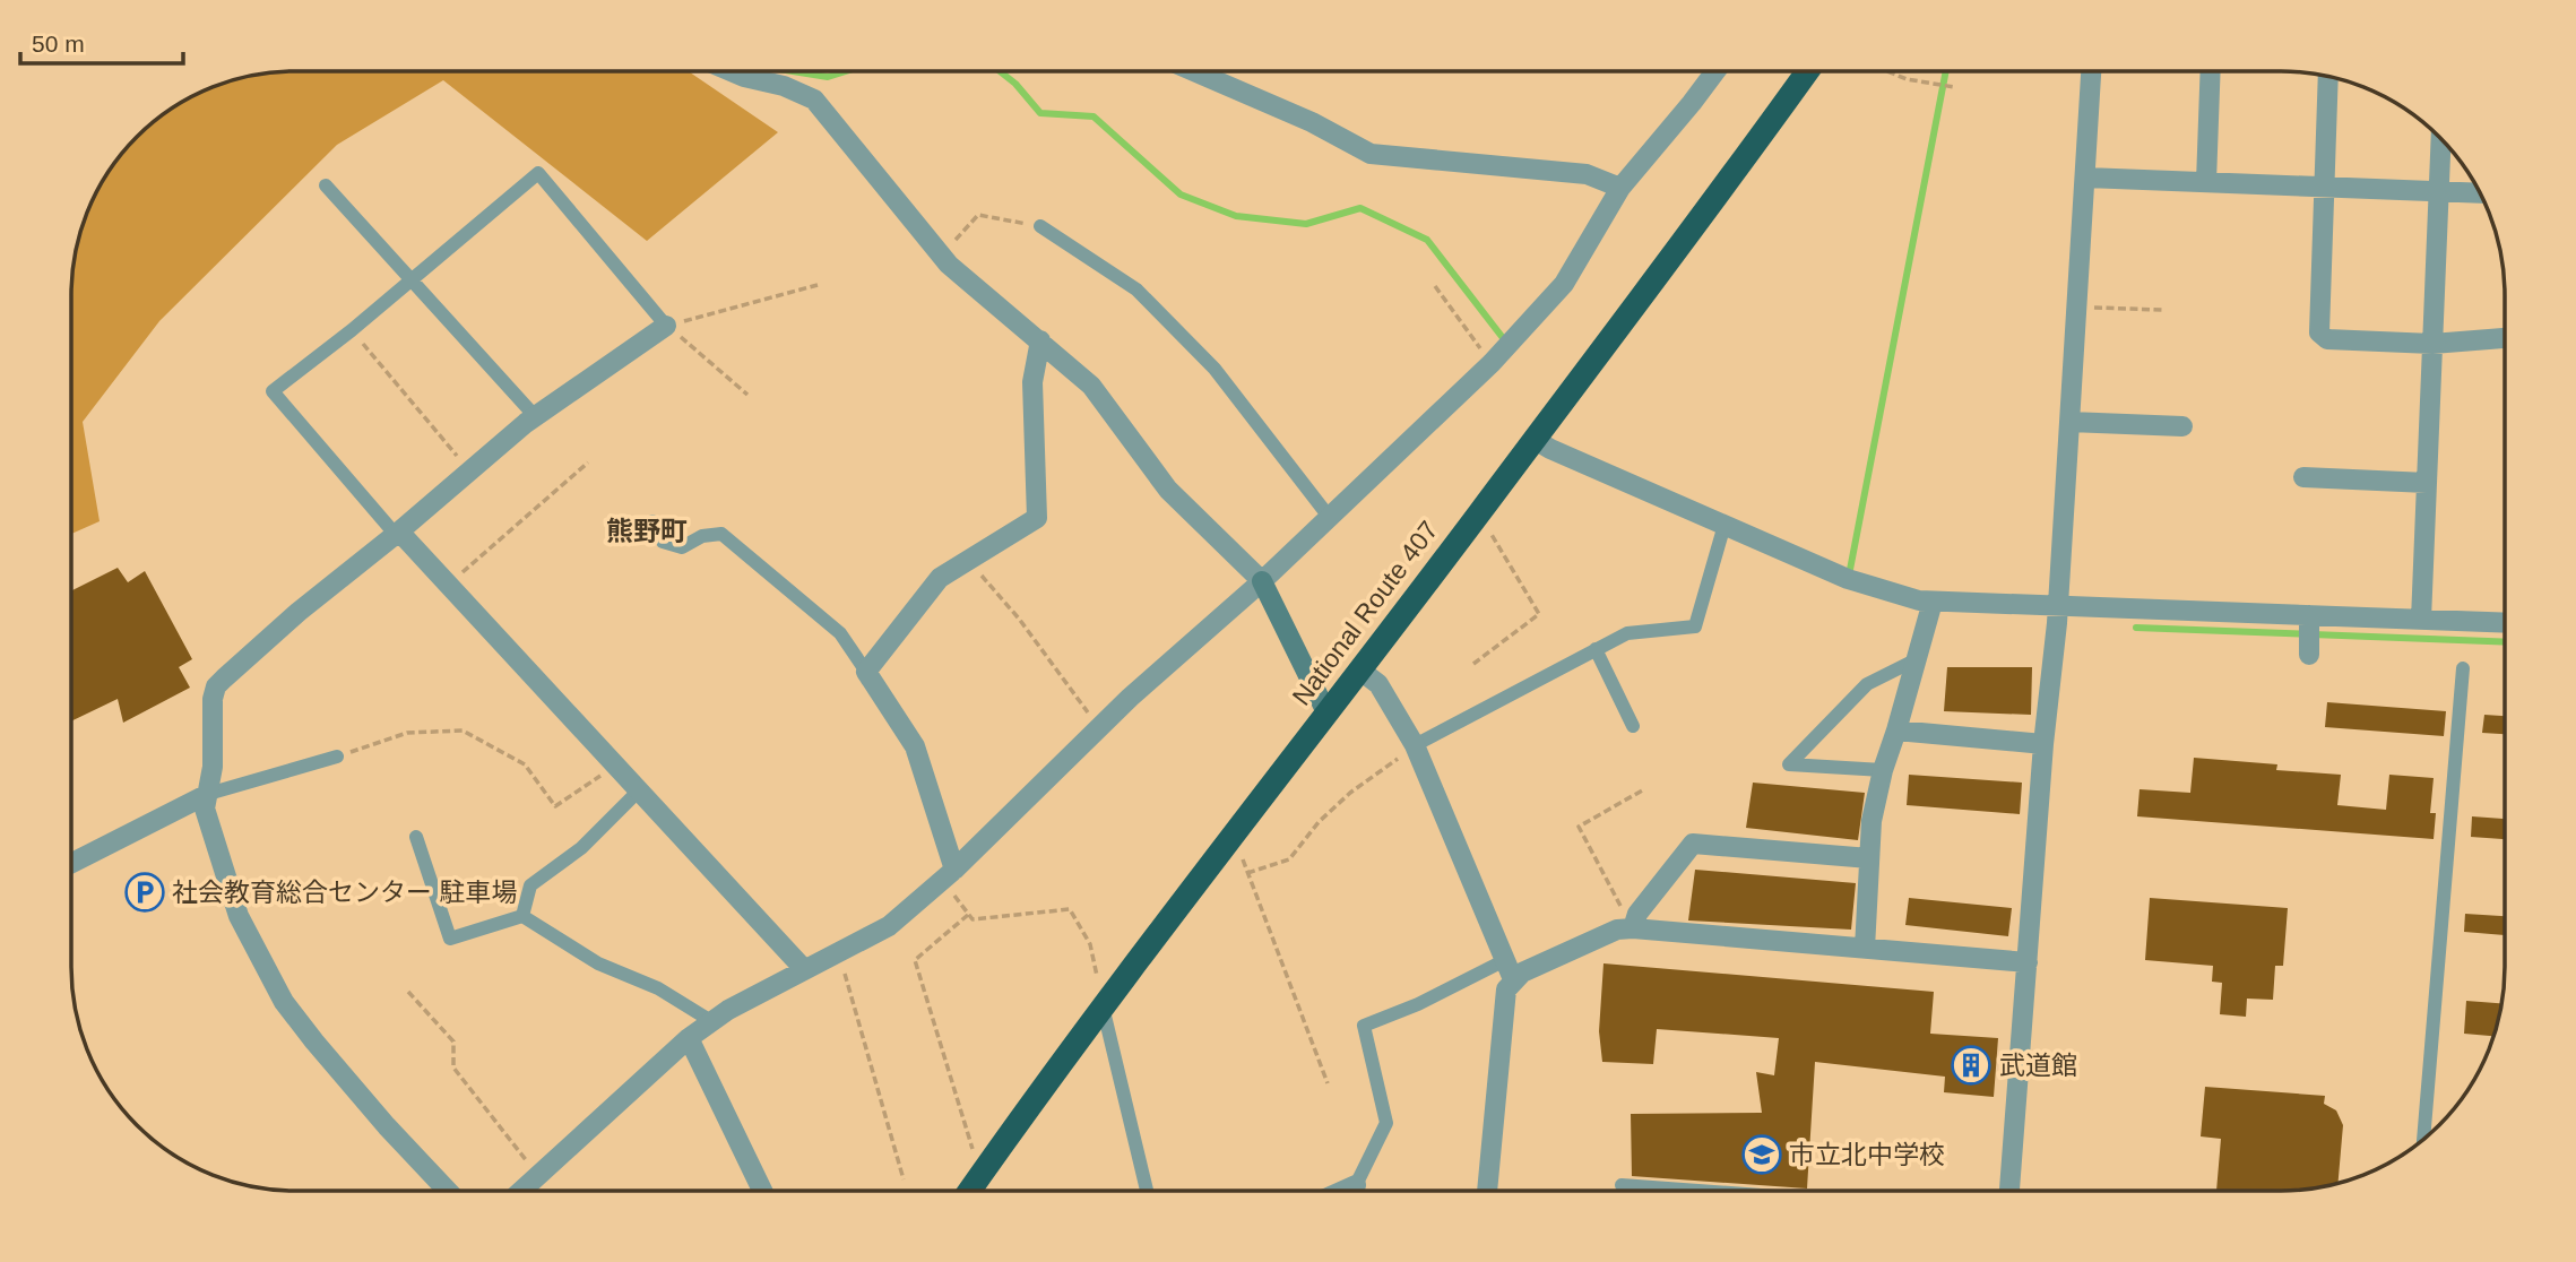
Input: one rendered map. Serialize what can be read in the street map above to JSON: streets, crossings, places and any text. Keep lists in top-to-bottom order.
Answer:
{
  "streets": {
    "highway": ["National Route 407"]
  },
  "districts": ["熊野町"],
  "places": {
    "parking": ["社会教育総合センター 駐車場"],
    "building": ["武道館"],
    "school or university": ["市立北中学校"]
  },
  "scale_bar": "50 m"
}
